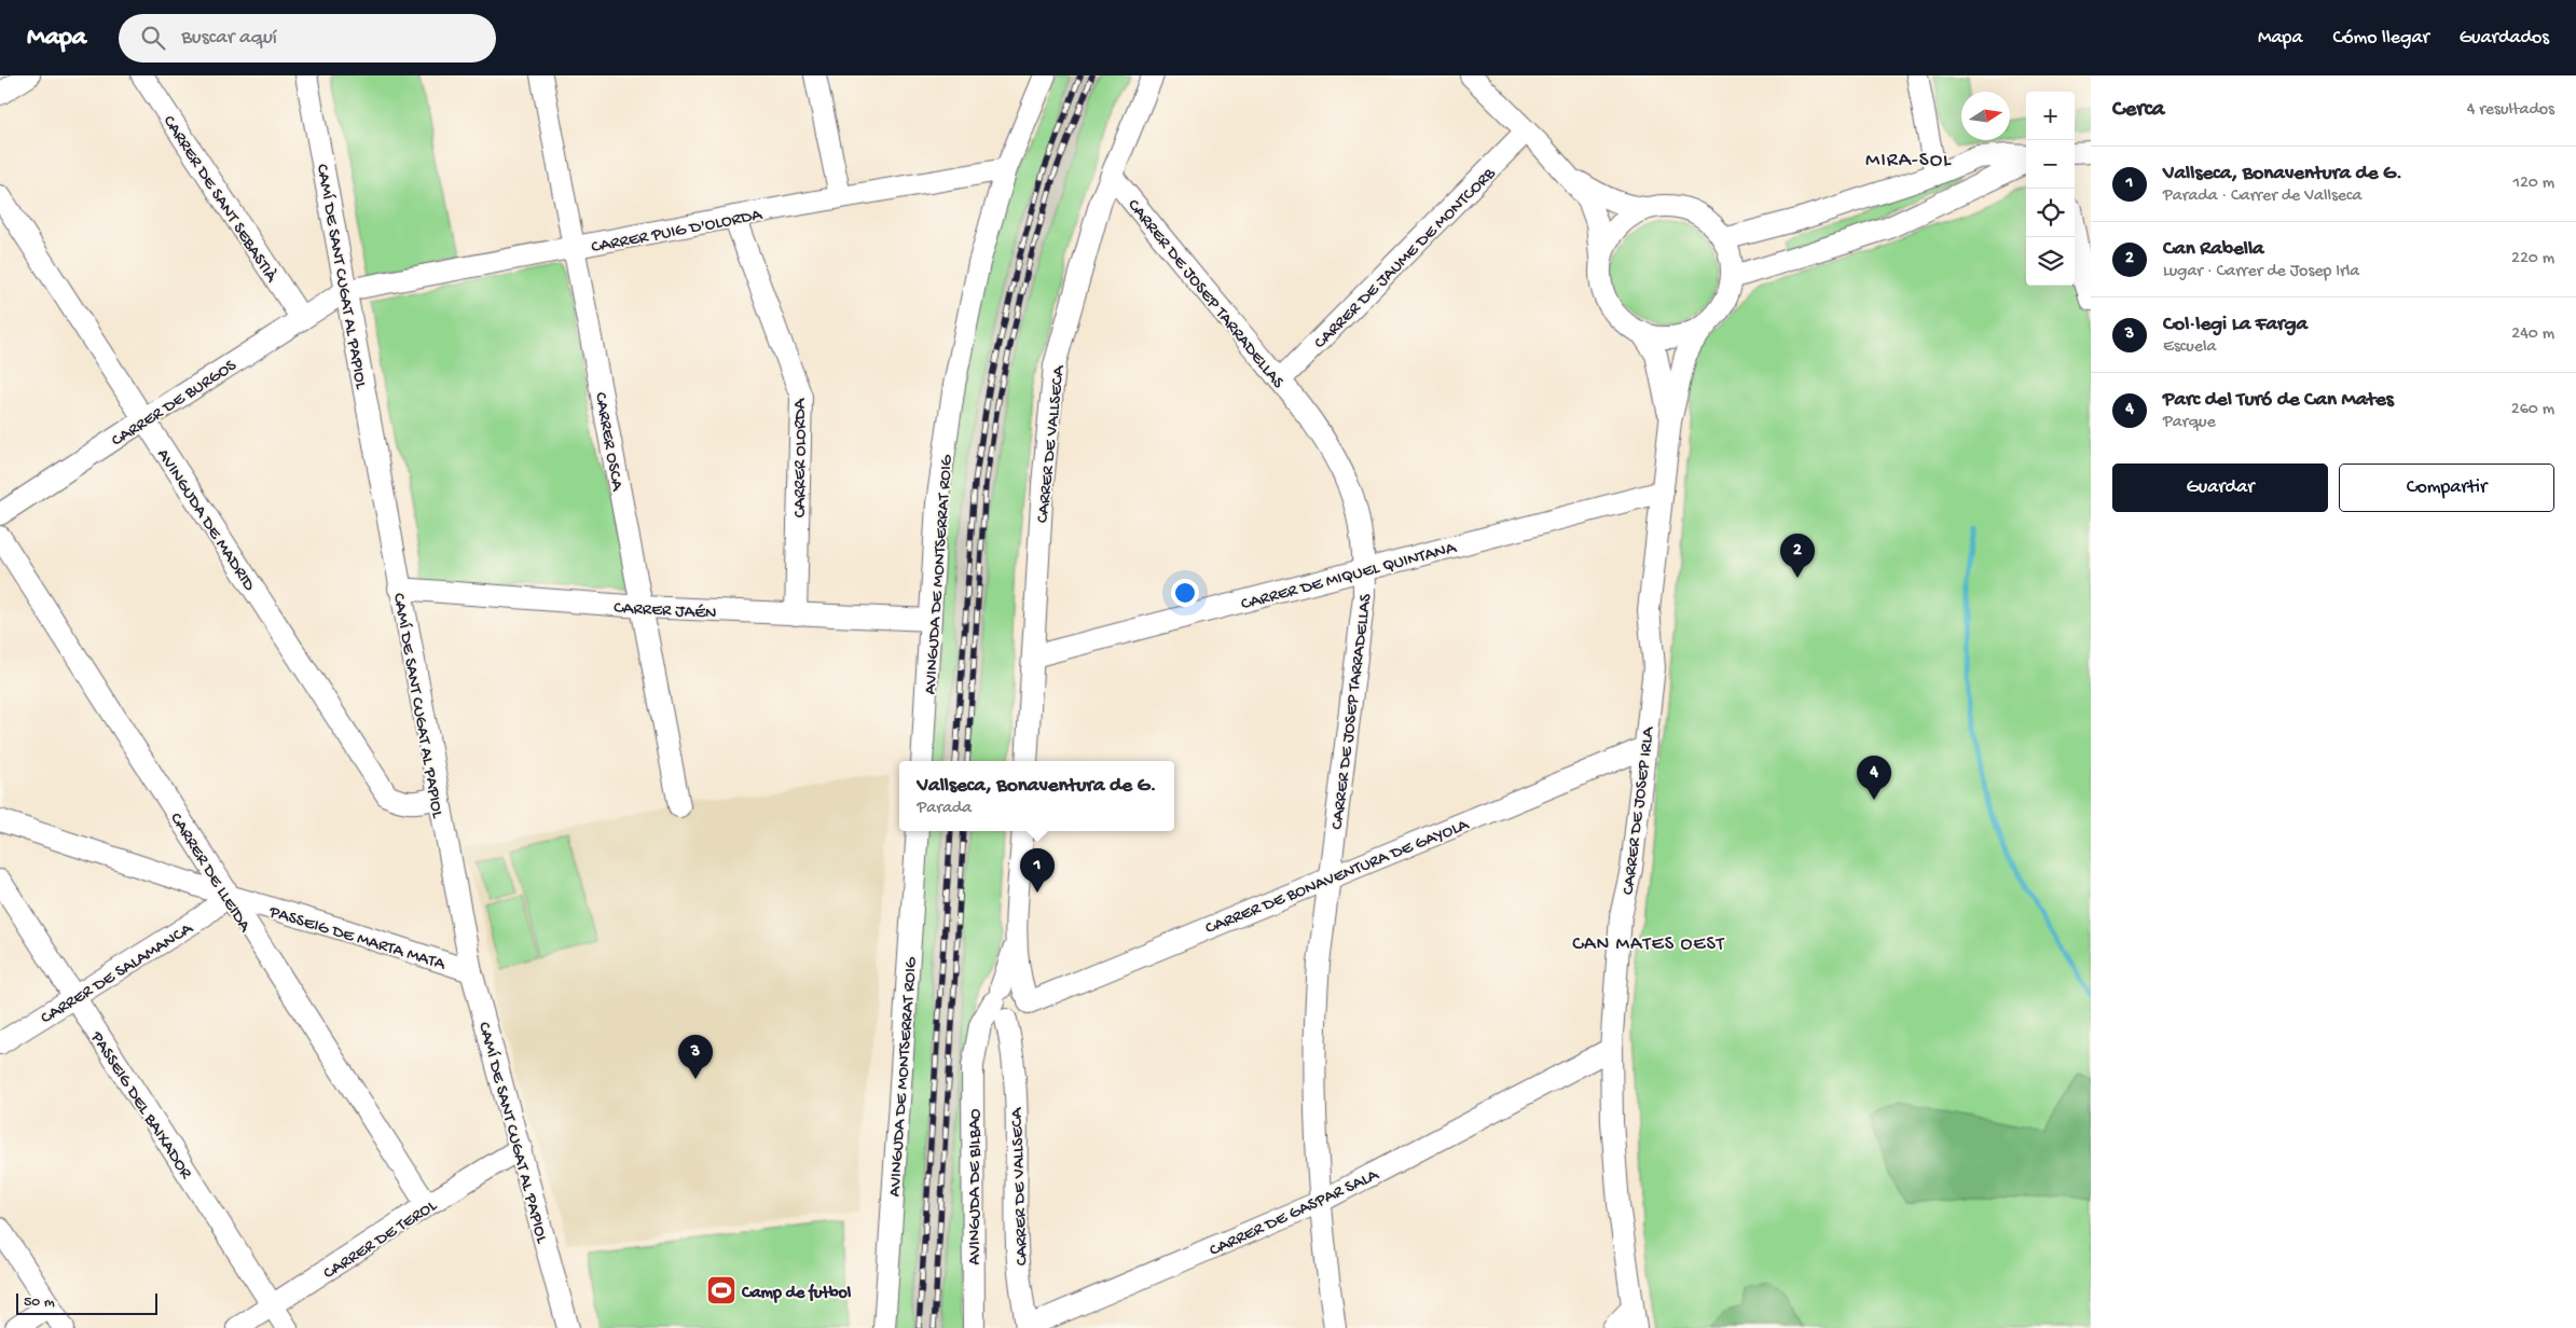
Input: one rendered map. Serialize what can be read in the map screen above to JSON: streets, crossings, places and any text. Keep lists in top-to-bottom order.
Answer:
{
  "streets": {
    "street": [
      "CARRER DE SANT SEBASTIÀ",
      "CARRER PUIG D'OLORDA",
      "CARRER DE JAUME DE MONTCORB",
      "CAMÍ DE SANT CUGAT AL PAPIOL",
      "CARRER DE JOSEP TARRADELLAS",
      "CARRER DE BURGOS",
      "CARRER OSCA",
      "CARRER DE VALLSECA",
      "CARRER OLORDA",
      "AVINGUDA DE MADRID",
      "CARRER DE MIQUEL QUINTANA",
      "AVINGUDA DE MONTSERRAT ROIG",
      "CARRER JAÉN",
      "CARRER DE JOSEP IRLA",
      "CARRER DE LLEIDA",
      "CARRER DE BONAVENTURA DE GAYOLA",
      "PASSEIG DE MARTA MATA",
      "CARRER DE SALAMANCA",
      "PASSEIG DEL BAIXADOR",
      "AVINGUDA DE BILBAO",
      "CARRER DE GASPAR SALA",
      "CARRER DE TEROL"
    ]
  },
  "crossings": [
    ["CARRER DE SANT SEBASTIÀ", "CARRER DE BURGOS"],
    ["CARRER PUIG D'OLORDA", "CAMÍ DE SANT CUGAT AL PAPIOL"],
    ["CARRER PUIG D'OLORDA", "CARRER DE BURGOS"],
    ["CARRER PUIG D'OLORDA", "CARRER OSCA"],
    ["CARRER PUIG D'OLORDA", "CARRER OLORDA"],
    ["CARRER PUIG D'OLORDA", "AVINGUDA DE MONTSERRAT ROIG"],
    ["CARRER DE JAUME DE MONTCORB", "CARRER DE JOSEP TARRADELLAS"],
    ["CAMÍ DE SANT CUGAT AL PAPIOL", "CARRER DE BURGOS"],
    ["CAMÍ DE SANT CUGAT AL PAPIOL", "AVINGUDA DE MADRID"],
    ["CAMÍ DE SANT CUGAT AL PAPIOL", "CARRER JAÉN"],
    ["CAMÍ DE SANT CUGAT AL PAPIOL", "PASSEIG DE MARTA MATA"],
    ["CAMÍ DE SANT CUGAT AL PAPIOL", "CARRER DE TEROL"],
    ["CARRER DE JOSEP TARRADELLAS", "CARRER DE VALLSECA"],
    ["CARRER DE JOSEP TARRADELLAS", "CARRER DE MIQUEL QUINTANA"],
    ["CARRER DE JOSEP TARRADELLAS", "CARRER DE BONAVENTURA DE GAYOLA"],
    ["CARRER DE JOSEP TARRADELLAS", "CARRER DE GASPAR SALA"],
    ["CARRER DE BURGOS", "AVINGUDA DE MADRID"],
    ["CARRER OSCA", "CARRER JAÉN"],
    ["CARRER DE VALLSECA", "CARRER DE MIQUEL QUINTANA"],
    ["CARRER DE VALLSECA", "CARRER DE BONAVENTURA DE GAYOLA"],
    ["CARRER DE VALLSECA", "AVINGUDA DE BILBAO"],
    ["CARRER DE VALLSECA", "CARRER DE GASPAR SALA"],
    ["CARRER OLORDA", "CARRER JAÉN"],
    ["CARRER DE MIQUEL QUINTANA", "CARRER DE JOSEP IRLA"],
    ["AVINGUDA DE MONTSERRAT ROIG", "CARRER JAÉN"],
    ["CARRER DE JOSEP IRLA", "CARRER DE BONAVENTURA DE GAYOLA"],
    ["CARRER DE JOSEP IRLA", "CARRER DE GASPAR SALA"],
    ["CARRER DE LLEIDA", "PASSEIG DE MARTA MATA"],
    ["CARRER DE LLEIDA", "CARRER DE SALAMANCA"],
    ["CARRER DE LLEIDA", "CARRER DE TEROL"],
    ["CARRER DE BONAVENTURA DE GAYOLA", "AVINGUDA DE BILBAO"],
    ["PASSEIG DE MARTA MATA", "CARRER DE SALAMANCA"],
    ["CARRER DE SALAMANCA", "PASSEIG DEL BAIXADOR"],
    ["PASSEIG DEL BAIXADOR", "CARRER DE TEROL"]
  ],
  "districts": ["MIRA-SOL", "CAN MATES OEST"],
  "places": {
    "sports": ["Camp de futbol"]
  },
  "scale_bar": "50 m",
  "north": "right",
  "page": {
    "header": "Mapa",
    "search": "Buscar aquí",
    "nav": ["Mapa", "Cómo llegar", "Guardados"],
    "heading": ["Cerca", "4 resultados"],
    "map_buttons": ["+", "−"],
    "list": [
      {
        "mark": "1",
        "name": "Vallseca, Bonaventura de G.",
        "note": "Parada · Carrer de Vallseca",
        "value": "120 m"
      },
      {
        "mark": "2",
        "name": "Can Rabella",
        "note": "Lugar · Carrer de Josep Irla",
        "value": "220 m"
      },
      {
        "mark": "3",
        "name": "Col·legi La Farga",
        "note": "Escuela",
        "value": "240 m"
      },
      {
        "mark": "4",
        "name": "Parc del Turó de Can Mates",
        "note": "Parque",
        "value": "260 m"
      }
    ],
    "buttons": ["Guardar", "Compartir"],
    "pins": [
      "2",
      "4",
      "1",
      "3"
    ],
    "popup": ["Vallseca, Bonaventura de G.", "Parada"],
    "scale": "50 m"
  }
}
